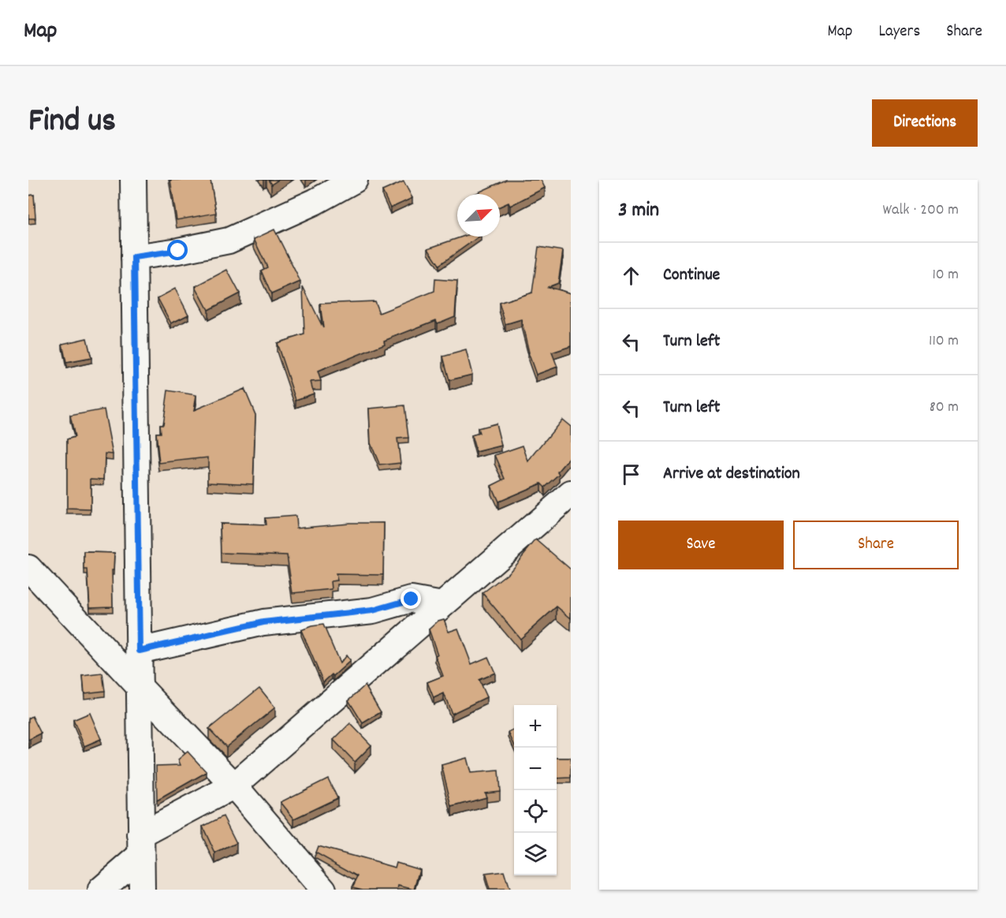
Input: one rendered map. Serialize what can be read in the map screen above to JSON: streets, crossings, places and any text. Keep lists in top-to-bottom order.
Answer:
{
  "north": "top right",
  "page": {
    "header": "Map",
    "nav": ["Map", "Layers", "Share"],
    "title": "Find us",
    "buttons": [
      "Directions",
      ["Save", "Share"]
    ],
    "heading": ["3 min", "Walk · 200 m"],
    "list": [
      ["Continue", "10 m"],
      ["Turn left", "110 m"],
      ["Turn left", "80 m"],
      "Arrive at destination"
    ],
    "map_buttons": ["+", "−"]
  }
}
